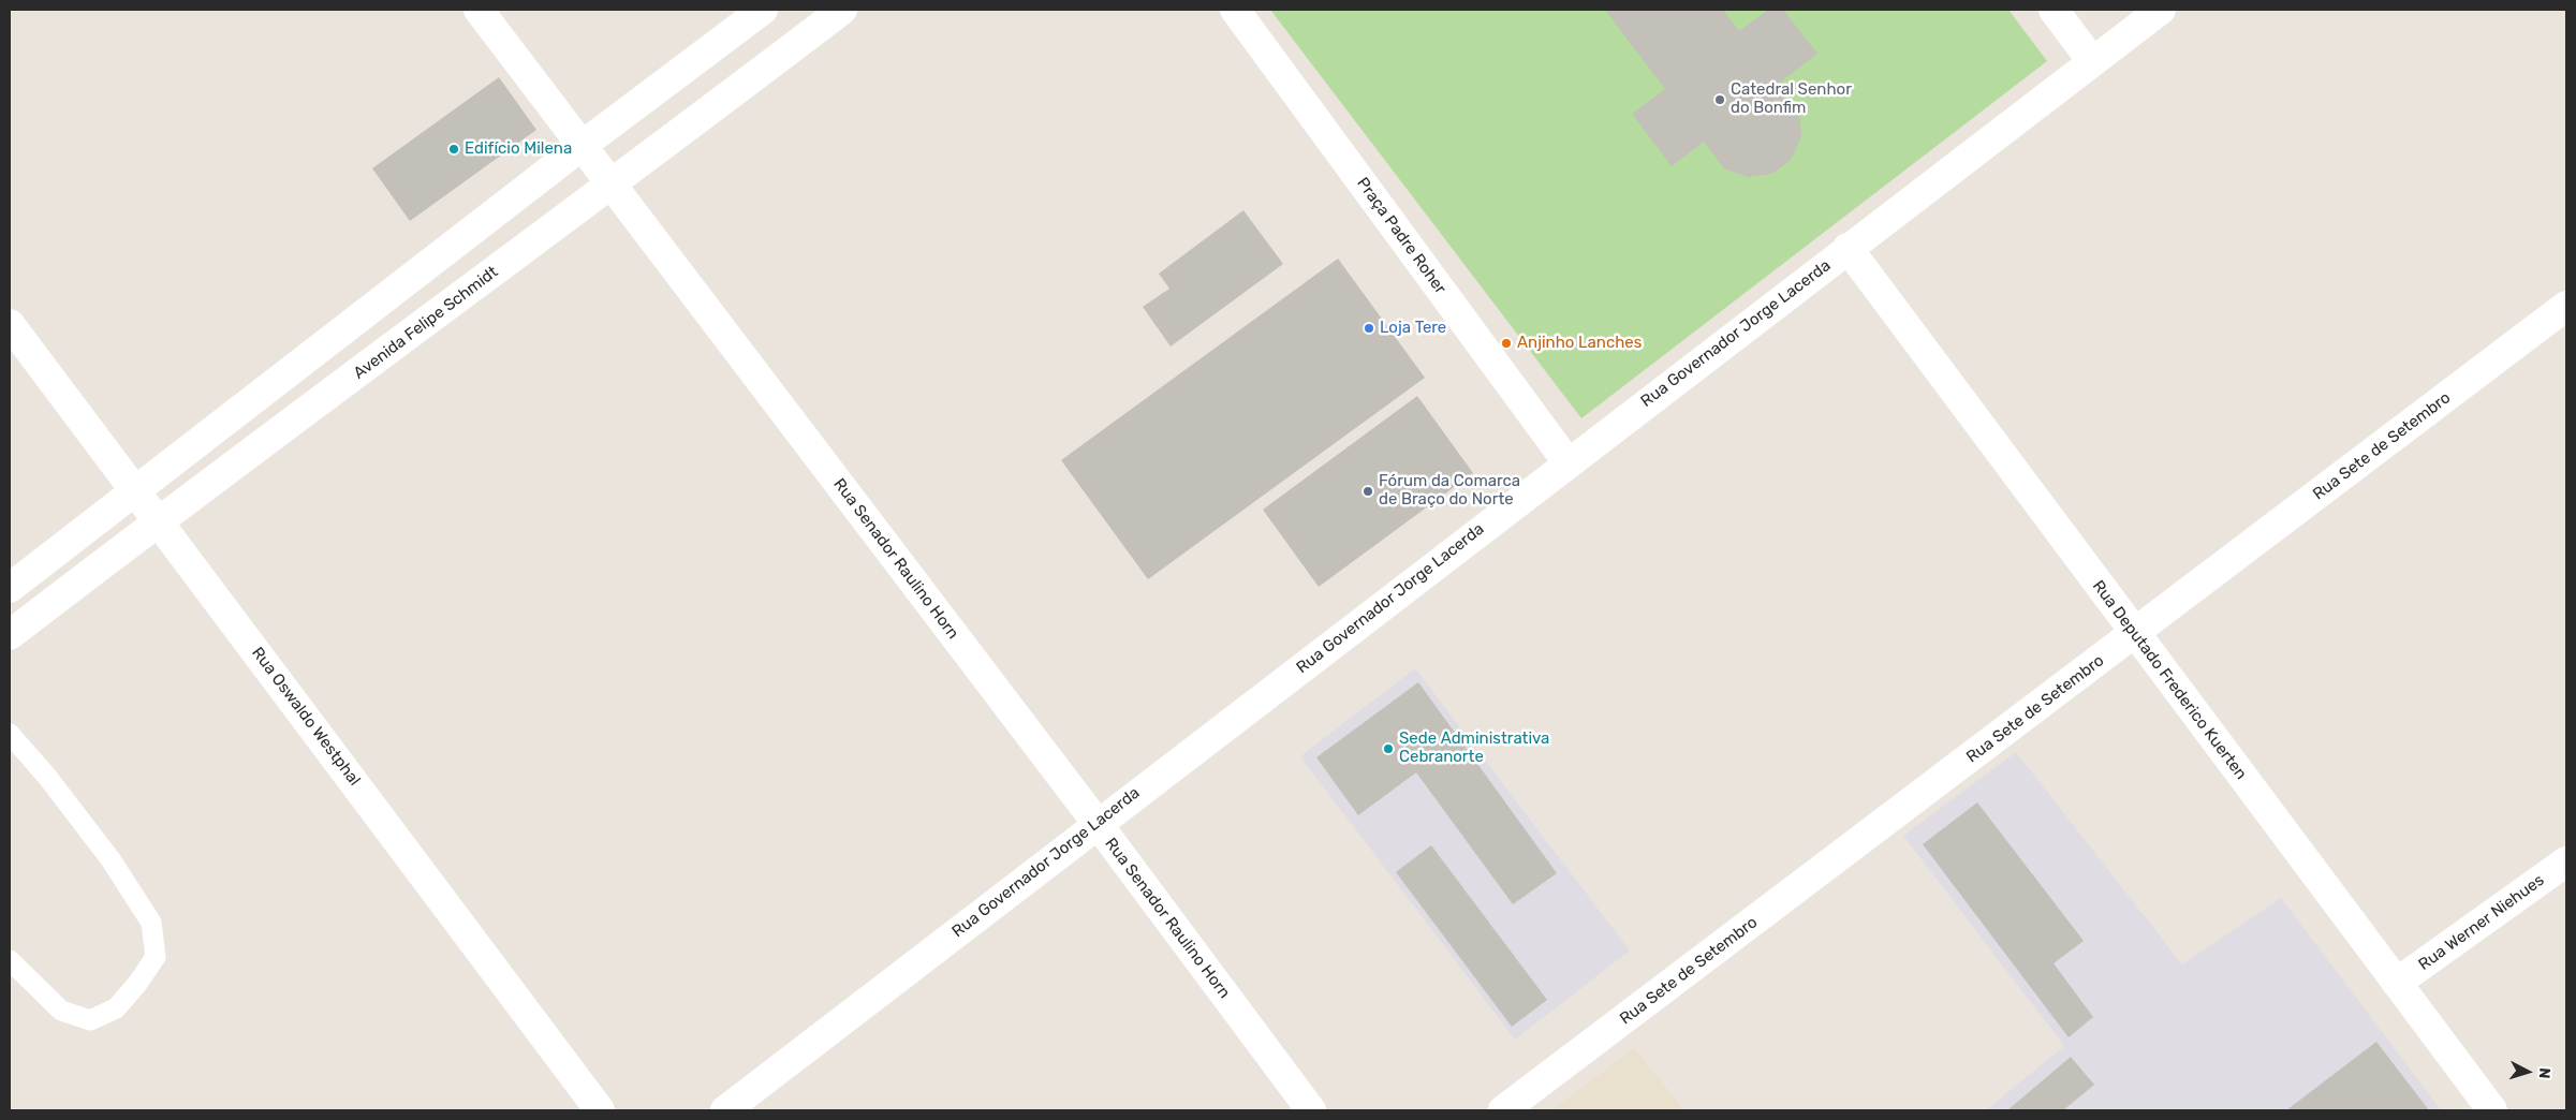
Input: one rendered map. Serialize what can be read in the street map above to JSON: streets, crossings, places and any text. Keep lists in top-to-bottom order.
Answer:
{
  "streets": {
    "street": [
      "Praça Padre Roher",
      "Avenida Felipe Schmidt",
      "Rua Governador Jorge Lacerda",
      "Rua Sete de Setembro",
      "Rua Senador Raulino Horn",
      "Rua Deputado Frederico Kuerten",
      "Rua Oswaldo Westphal",
      "Rua Werner Niehues"
    ]
  },
  "crossings": [
    ["Praça Padre Roher", "Rua Governador Jorge Lacerda"],
    ["Avenida Felipe Schmidt", "Rua Senador Raulino Horn"],
    ["Avenida Felipe Schmidt", "Rua Oswaldo Westphal"],
    ["Rua Governador Jorge Lacerda", "Rua Senador Raulino Horn"],
    ["Rua Governador Jorge Lacerda", "Rua Deputado Frederico Kuerten"],
    ["Rua Sete de Setembro", "Rua Deputado Frederico Kuerten"],
    ["Rua Deputado Frederico Kuerten", "Rua Werner Niehues"]
  ],
  "places": [
    "Catedral Senhor do Bonfim",
    "Edifício Milena",
    "Loja Tere",
    "Anjinho Lanches",
    "Fórum da Comarca de Braço do Norte",
    "Sede Administrativa Cebranorte"
  ],
  "north": "right"
}
